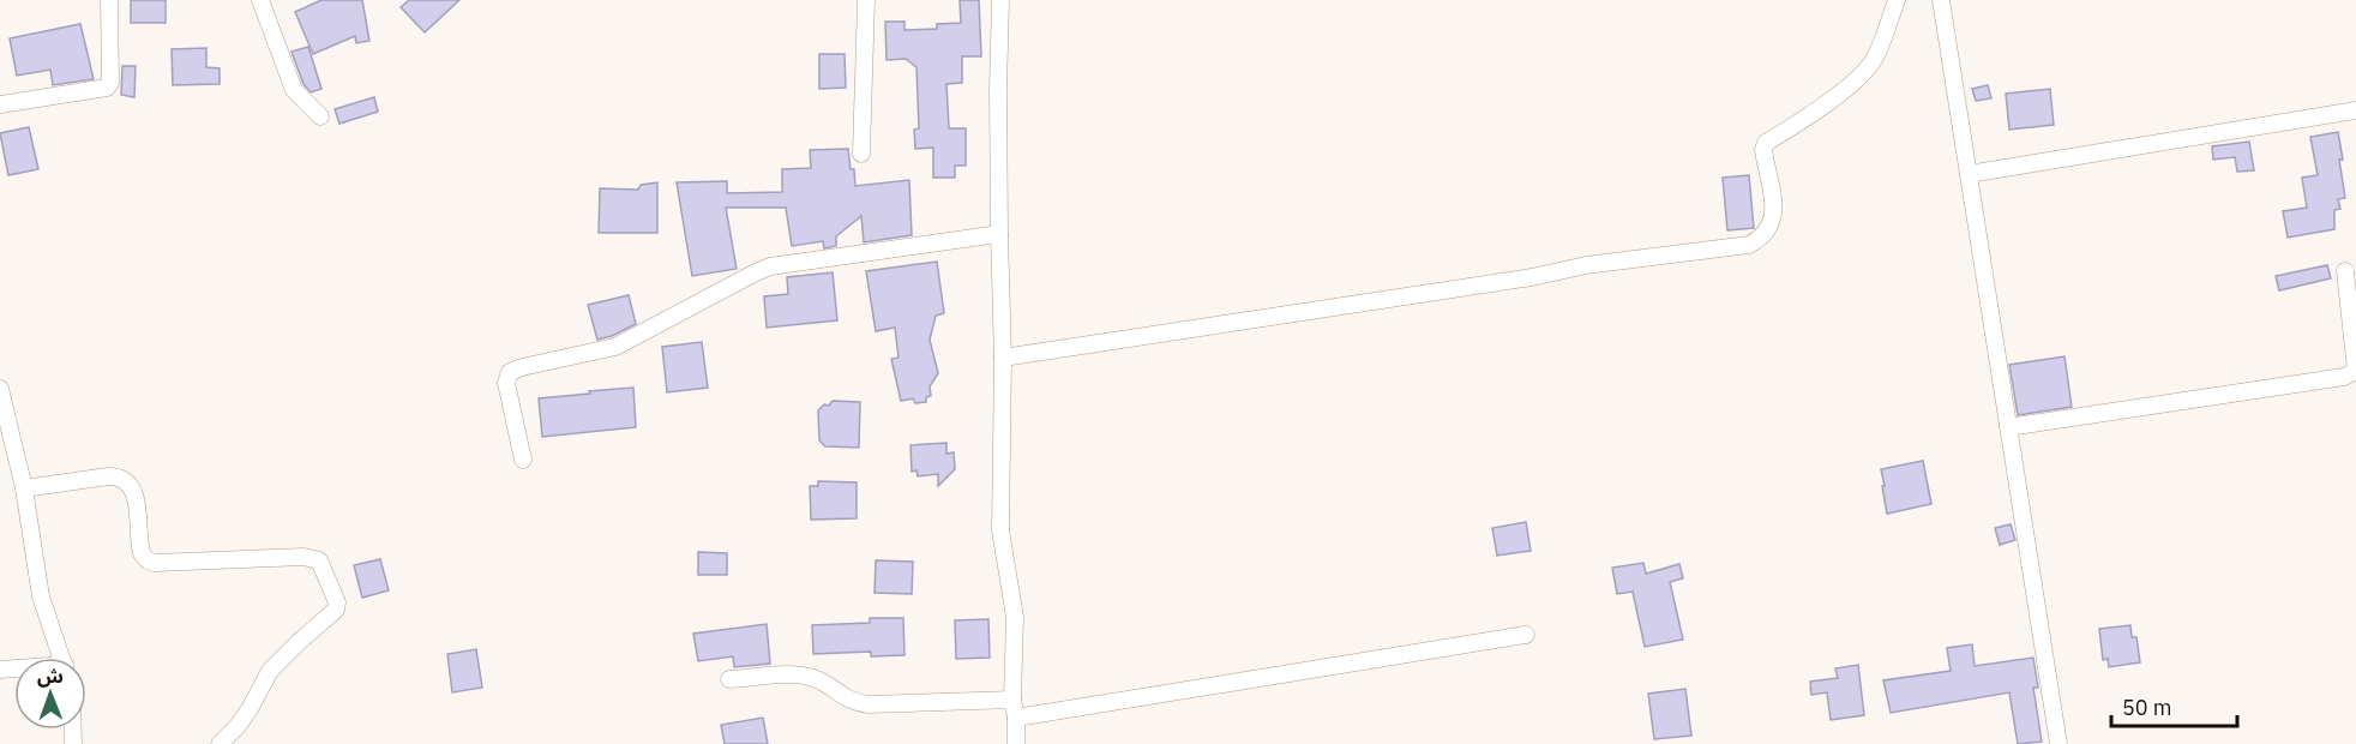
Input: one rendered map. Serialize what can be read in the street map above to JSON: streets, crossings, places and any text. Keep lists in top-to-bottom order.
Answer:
{
  "scale_bar": "50 m",
  "north": "top"
}
